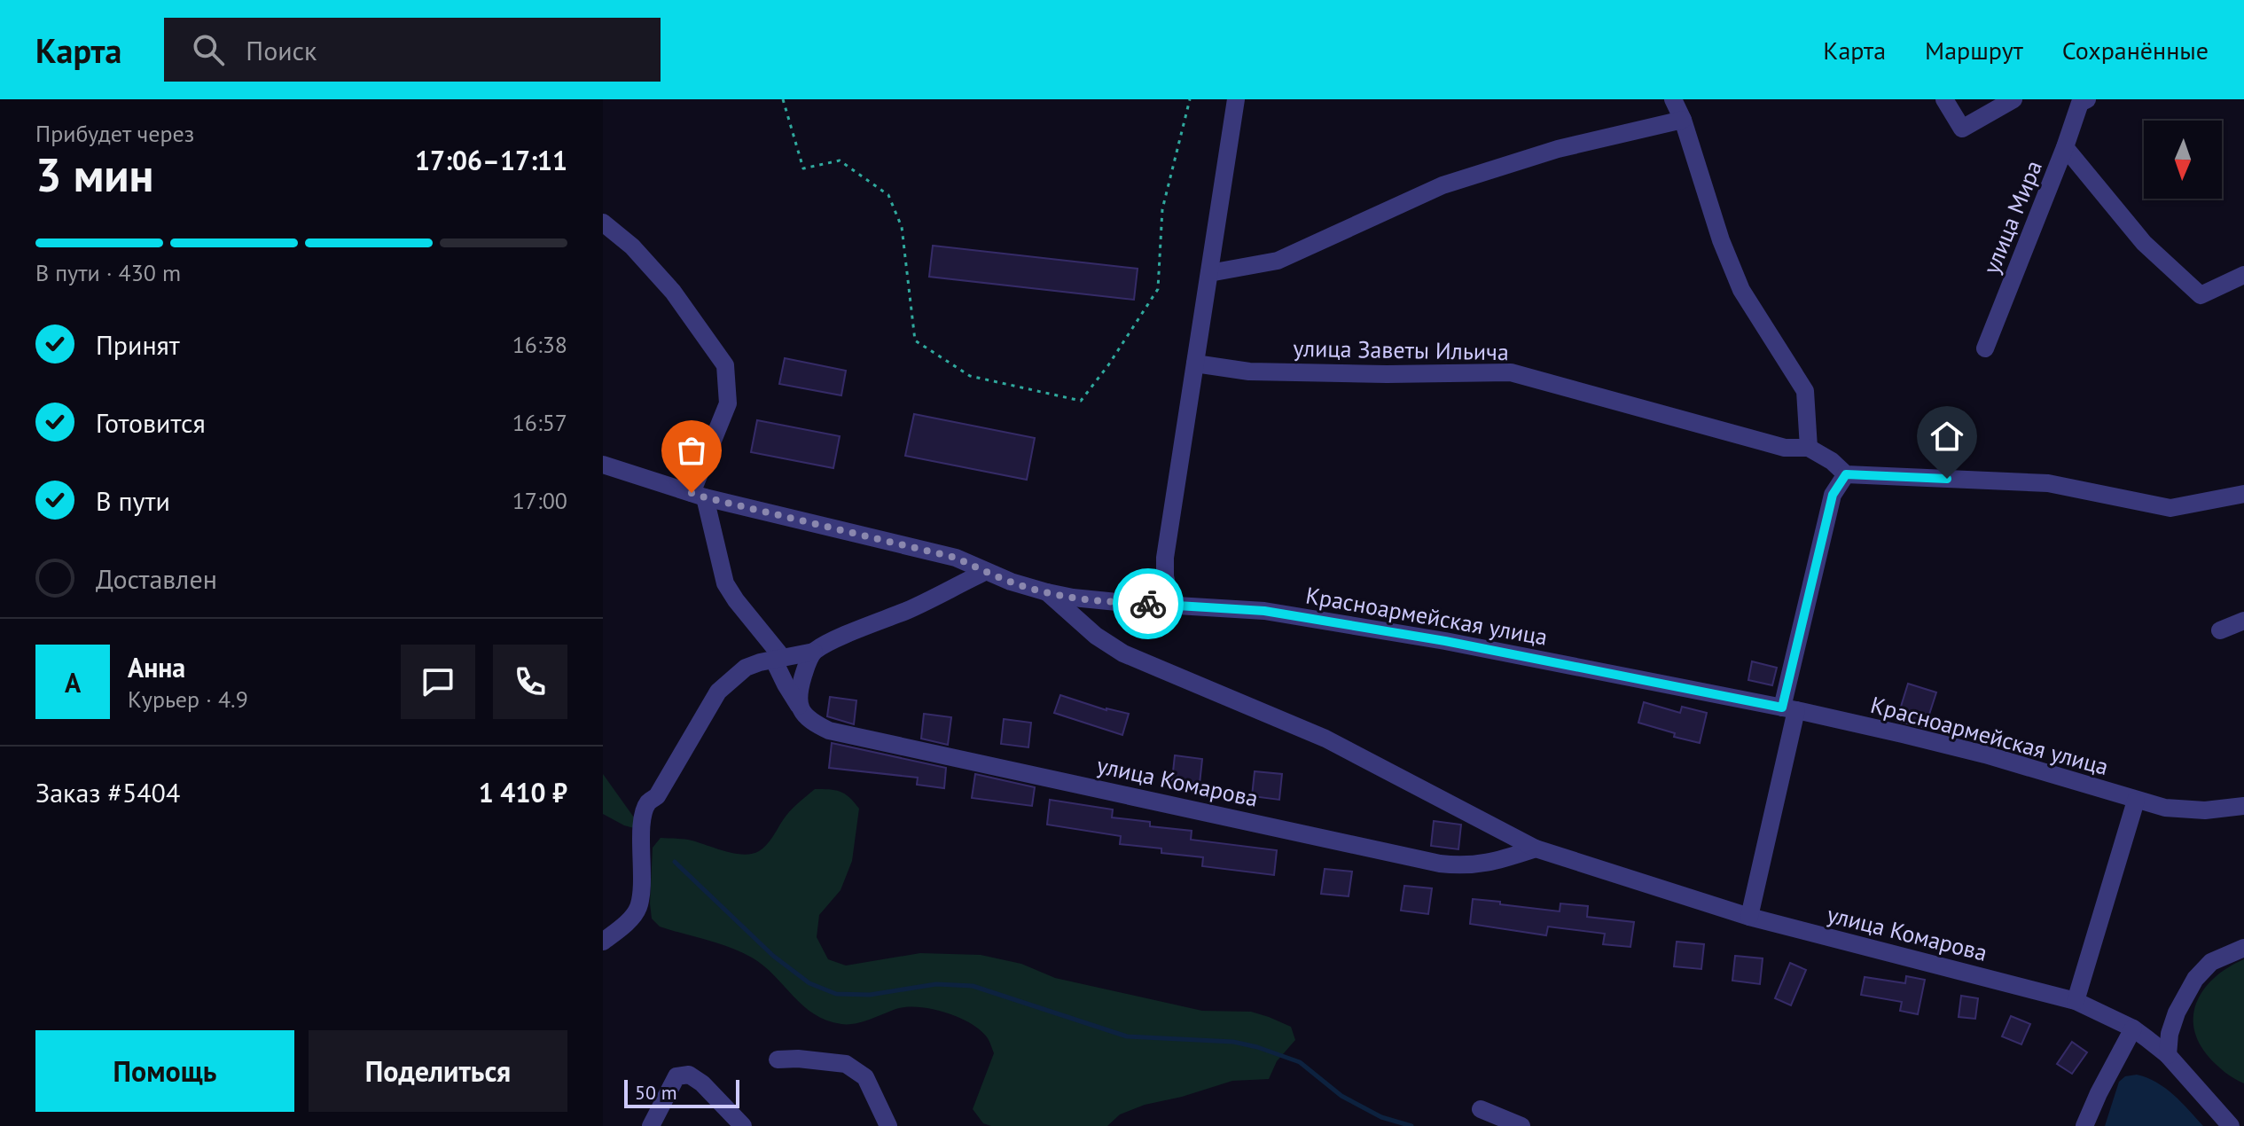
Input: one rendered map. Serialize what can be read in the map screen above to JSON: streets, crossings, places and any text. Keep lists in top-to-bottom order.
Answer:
{
  "streets": {
    "street": [
      "улица Мира",
      "улица Заветы Ильича",
      "Красноармейская улица",
      "улица Комарова"
    ]
  },
  "crossings": [
    ["Красноармейская улица", "улица Комарова"]
  ],
  "scale_bar": "50 m",
  "north": "bottom",
  "page": {
    "header": "Карта",
    "search": "Поиск",
    "nav": ["Карта", "Маршрут", "Сохранённые"],
    "heading": ["3 мин", "Прибудет через", "17:06–17:11"],
    "panel": [
      "Анна",
      "Курьер · 4.9",
      "Заказ #5404",
      "1 410 ₽"
    ],
    "bar": "В пути · 430 m",
    "list": [
      ["Принят", "16:38"],
      ["Готовится", "16:57"],
      ["В пути", "17:00"],
      "Доставлен"
    ],
    "round": "А",
    "buttons": ["Помощь", "Поделиться"],
    "scale": "50 m"
  }
}
